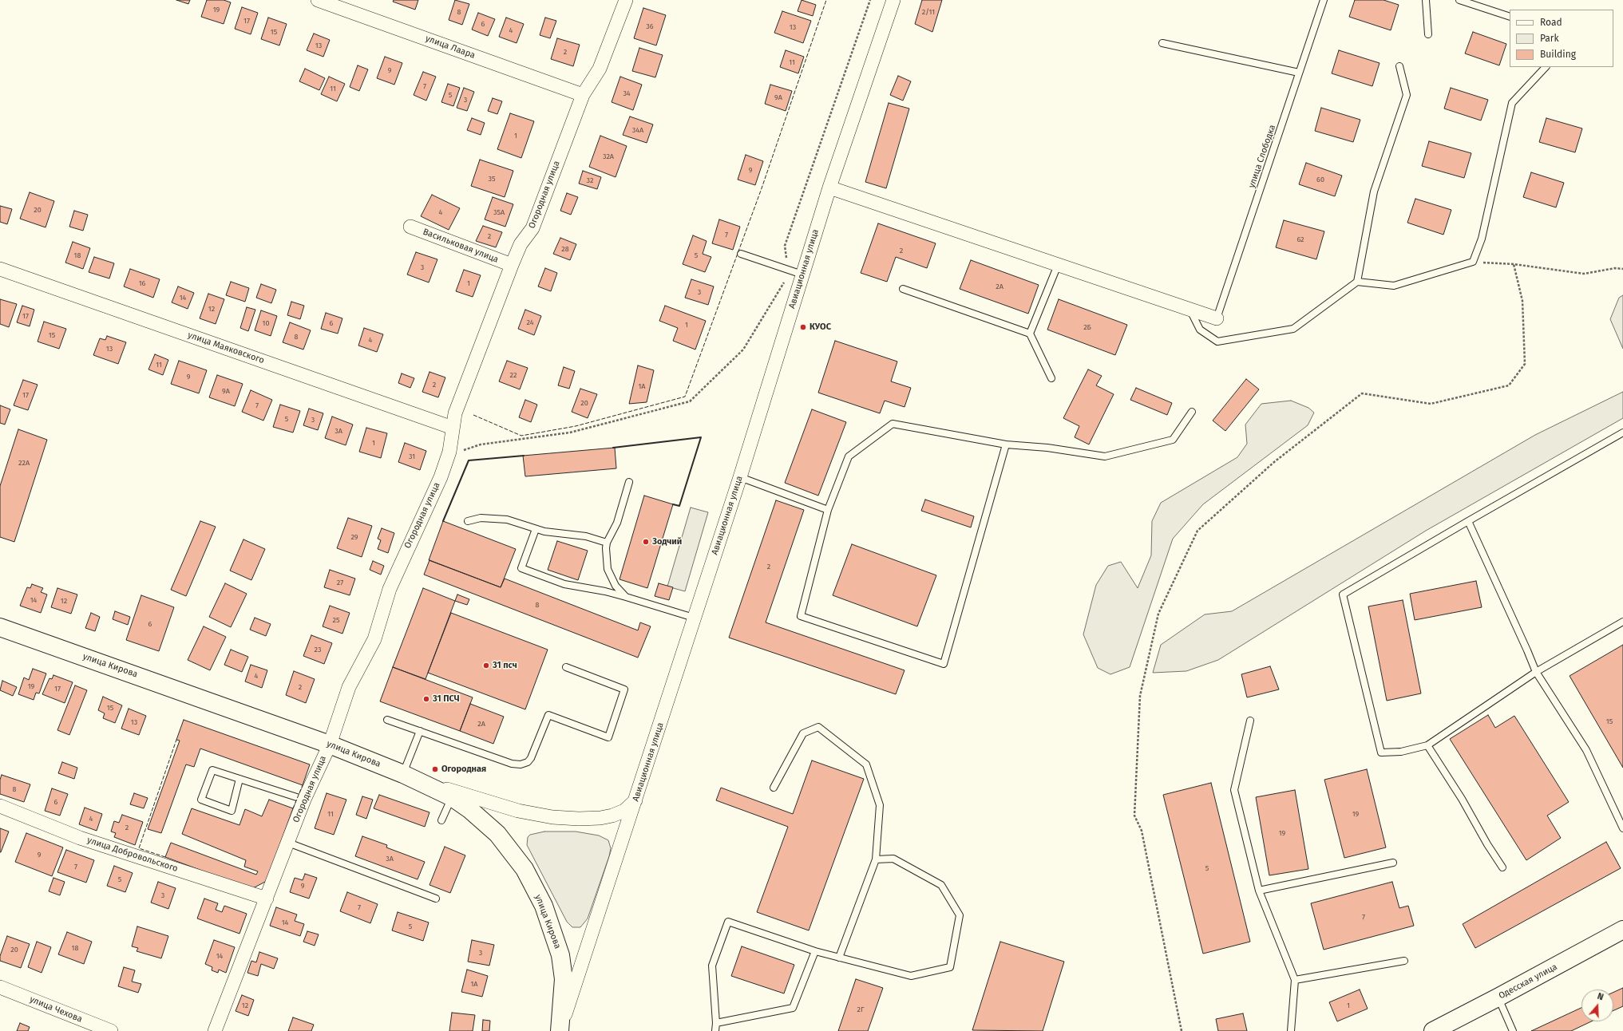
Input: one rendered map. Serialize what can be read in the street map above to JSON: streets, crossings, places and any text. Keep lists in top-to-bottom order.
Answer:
{
  "streets": {
    "main road": ["улица Кирова", "Одесская улица"],
    "street": [
      "улица Лаара",
      "Огородная улица",
      "Васильковая улица",
      "Авиационная улица",
      "улица Маяковского",
      "улица Добровольского",
      "улица Чехова"
    ],
    "lane": ["улица Слободка"]
  },
  "crossings": [
    ["улица Лаара", "Огородная улица"],
    ["Огородная улица", "Васильковая улица"],
    ["Огородная улица", "улица Маяковского"],
    ["Огородная улица", "улица Кирова"],
    ["Огородная улица", "улица Добровольского"],
    ["Авиационная улица", "улица Кирова"]
  ],
  "places": [
    "КУОС",
    "Зодчий",
    "31 псч",
    "31 ПСЧ",
    "Огородная"
  ],
  "house_numbers": [
    "19",
    "8",
    "2/11",
    "17",
    "6",
    "36",
    "13",
    "4",
    "15",
    "13",
    "2",
    "11",
    "9",
    "7",
    "11",
    "34",
    "5",
    "9А",
    "3",
    "34А",
    "1",
    "32А",
    "9",
    "35",
    "60",
    "32",
    "20",
    "4",
    "35А",
    "7",
    "2",
    "62",
    "28",
    "2",
    "18",
    "5",
    "3",
    "16",
    "1",
    "2А",
    "3",
    "14",
    "12",
    "17",
    "24",
    "10",
    "6",
    "1",
    "2Б",
    "15",
    "8",
    "4",
    "13",
    "11",
    "22",
    "9",
    "2",
    "1А",
    "9А",
    "17",
    "20",
    "7",
    "5",
    "3",
    "3А",
    "1",
    "31",
    "22А",
    "29",
    "2",
    "27",
    "14",
    "12",
    "8",
    "25",
    "6",
    "23",
    "4",
    "19",
    "2",
    "17",
    "15",
    "15",
    "13",
    "2А",
    "8",
    "6",
    "11",
    "19",
    "4",
    "2",
    "19",
    "9",
    "3А",
    "7",
    "5",
    "5",
    "9",
    "3",
    "7",
    "7",
    "14",
    "5",
    "18",
    "20",
    "3",
    "14",
    "1А",
    "12",
    "1",
    "2Г"
  ],
  "legend": ["Road", "Park", "Building"],
  "north": "top"
}
